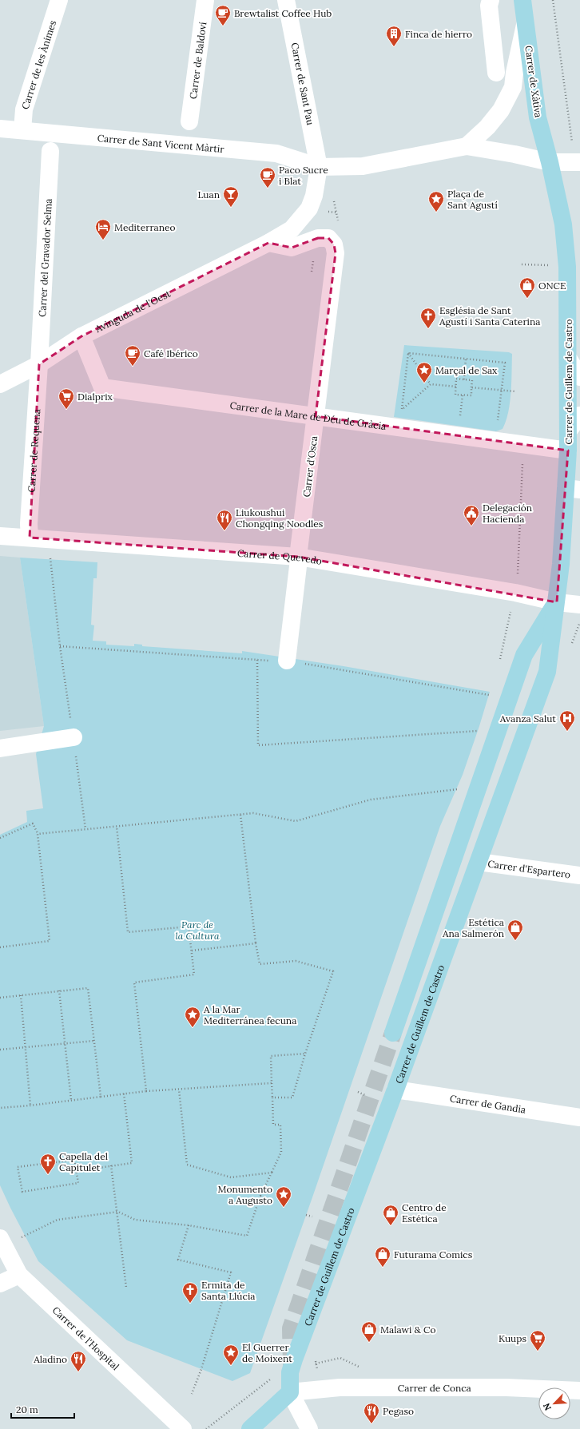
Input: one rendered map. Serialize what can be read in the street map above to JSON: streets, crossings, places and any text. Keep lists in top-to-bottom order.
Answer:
{
  "streets": {
    "main road": ["Carrer de Xàtiva", "Carrer de Guillem de Castro"],
    "street": [
      "Carrer de Baldoví",
      "Carrer de les Ànimes",
      "Carrer de Sant Pau",
      "Carrer de Sant Vicent Màrtir",
      "Carrer del Gravador Selma",
      "Avinguda de l'Oest",
      "Carrer de la Mare de Déu de Gràcia",
      "Carrer de Requena",
      "Carrer d'Osca",
      "Carrer de Quevedo",
      "Carrer d'Espartero",
      "Carrer de Gandia",
      "Carrer de l'Hospital",
      "Carrer de Conca"
    ]
  },
  "crossings": [
    ["Carrer de les Ànimes", "Carrer de Sant Vicent Màrtir"],
    ["Carrer de Xàtiva", "Carrer de Guillem de Castro"],
    ["Carrer de Sant Pau", "Carrer de Sant Vicent Màrtir"],
    ["Carrer de Sant Pau", "Avinguda de l'Oest"],
    ["Carrer de Sant Vicent Màrtir", "Avinguda de l'Oest"],
    ["Carrer del Gravador Selma", "Avinguda de l'Oest"],
    ["Carrer del Gravador Selma", "Carrer de Requena"],
    ["Avinguda de l'Oest", "Carrer de la Mare de Déu de Gràcia"],
    ["Avinguda de l'Oest", "Carrer de Requena"],
    ["Avinguda de l'Oest", "Carrer d'Osca"],
    ["Carrer de Guillem de Castro", "Carrer de la Mare de Déu de Gràcia"],
    ["Carrer de Guillem de Castro", "Carrer de Quevedo"],
    ["Carrer de Guillem de Castro", "Carrer d'Espartero"],
    ["Carrer de Guillem de Castro", "Carrer de Gandia"],
    ["Carrer de Guillem de Castro", "Carrer de Conca"],
    ["Carrer de la Mare de Déu de Gràcia", "Carrer d'Osca"],
    ["Carrer de Requena", "Carrer de Quevedo"],
    ["Carrer d'Osca", "Carrer de Quevedo"]
  ],
  "parks": ["Parc de la Cultura"],
  "places": {
    "cafe": ["Brewtalist Coffee Hub", "Paco Sucre i Blat", "Café Ibérico"],
    "building": ["Finca de hierro"],
    "bar": ["Luan"],
    "place": [
      "Plaça de Sant Agustí",
      "Marçal de Sax",
      "A la Mar Mediterránea fecuna",
      "Monumento a Augusto",
      "El Guerrer de Moixent"
    ],
    "hotel": ["Mediterraneo"],
    "shop": [
      "ONCE",
      "Estética Ana Salmerón",
      "Centro de Estética",
      "Futurama Comics",
      "Malawi & Co"
    ],
    "church": ["Església de Sant Agustí i Santa Caterina", "Capella del Capitulet", "Ermita de Santa Llúcia"],
    "supermarket": ["Dialprix", "Kuups"],
    "public building": ["Delegación Hacienda"],
    "restaurant": ["Liukoushui Chongqing Noodles", "Aladino", "Pegaso"],
    "hospital": ["Avanza Salut"]
  },
  "scale_bar": "20 m",
  "north": "bottom left"
}
